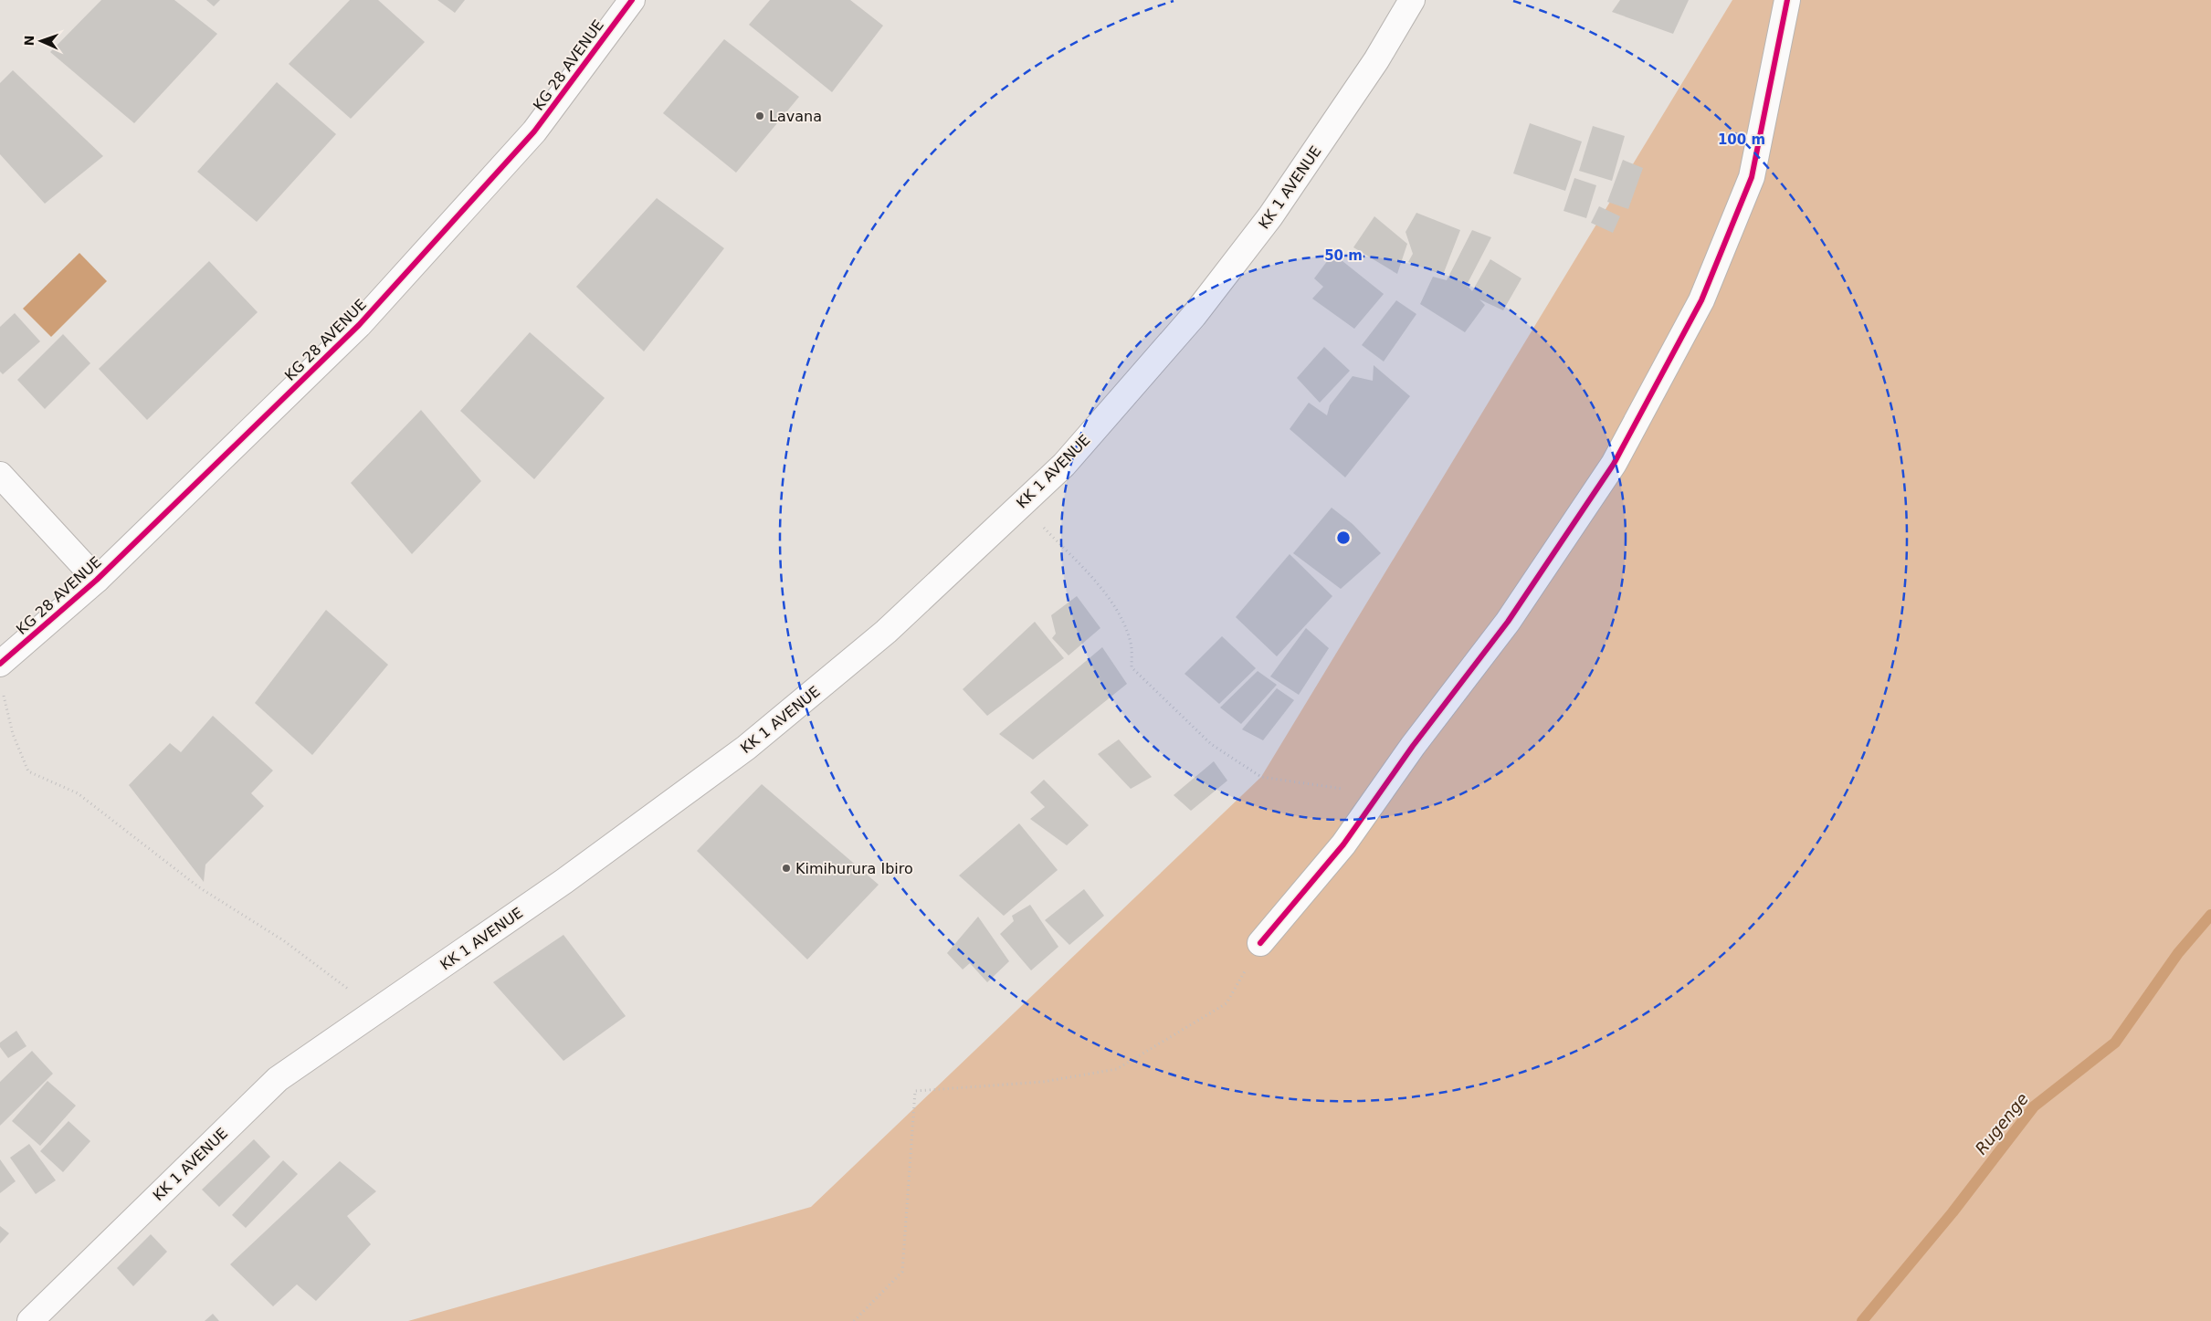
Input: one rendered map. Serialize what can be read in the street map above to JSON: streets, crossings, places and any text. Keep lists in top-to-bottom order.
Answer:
{
  "streets": {
    "street": ["KG 28 AVENUE", "KK 1 AVENUE"]
  },
  "water": ["Rugenge"],
  "places": ["Lavana", "Kimihurura Ibiro"],
  "north": "left",
  "rings": ["100 m", "50 m"]
}
